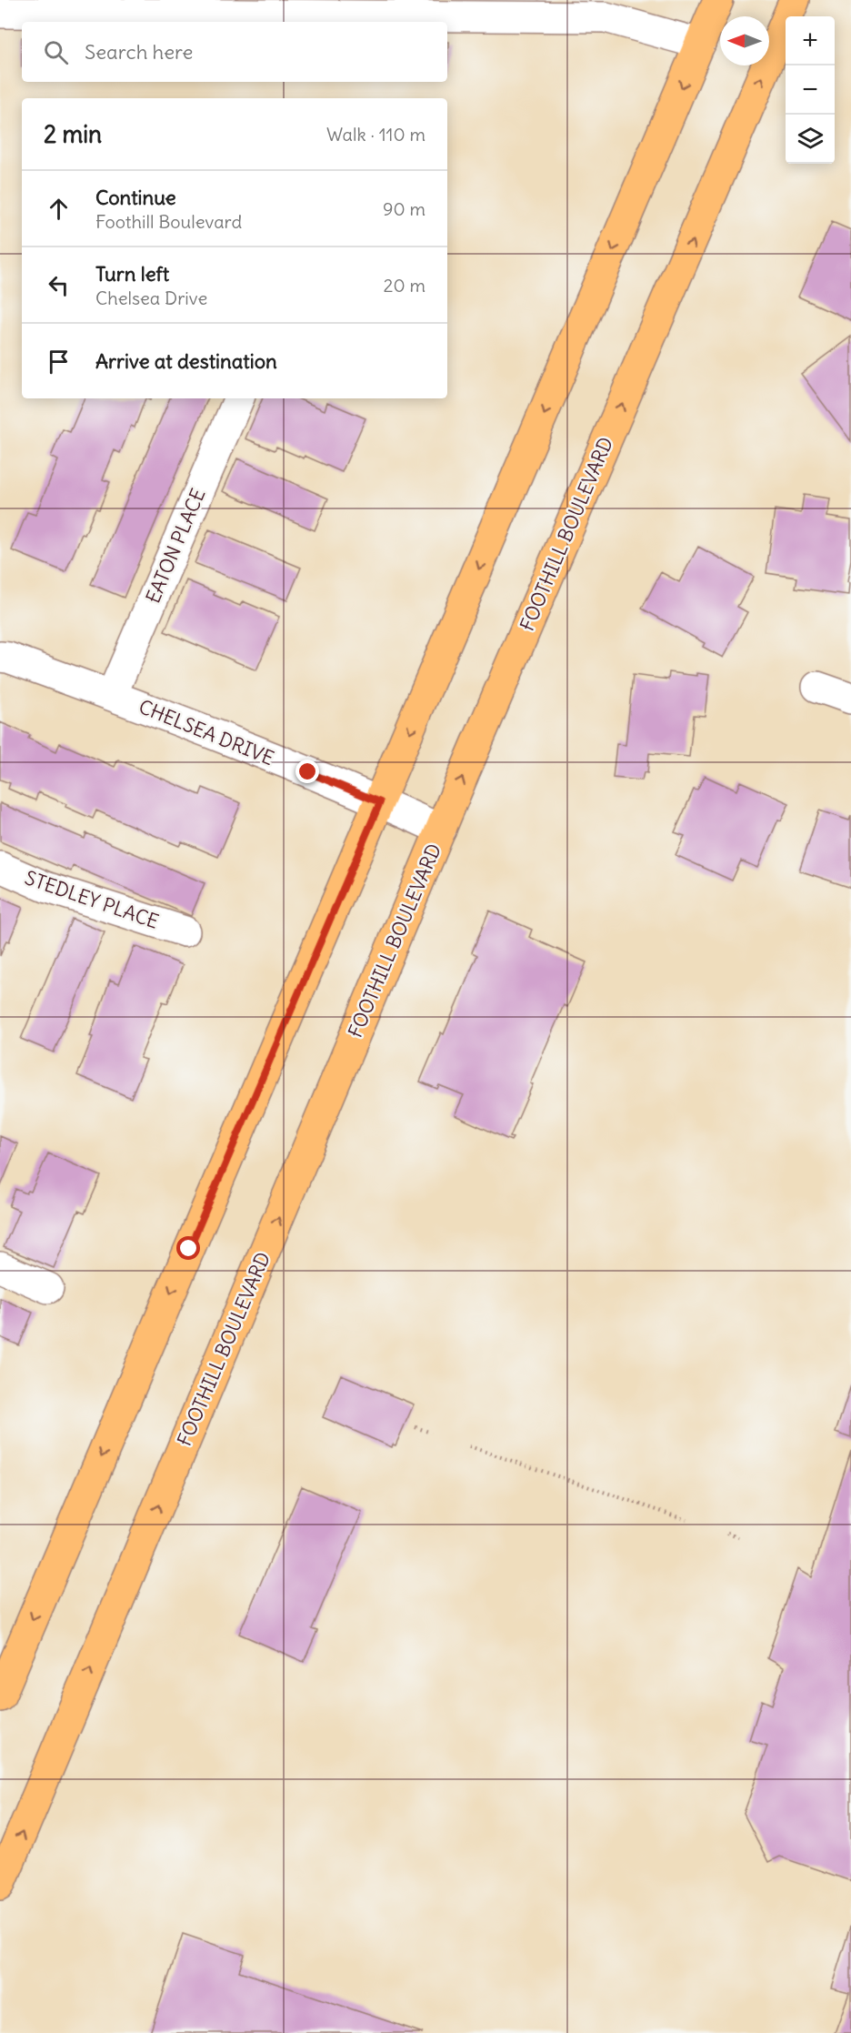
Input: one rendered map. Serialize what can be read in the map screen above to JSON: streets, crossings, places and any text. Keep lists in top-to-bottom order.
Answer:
{
  "streets": {
    "main road": ["FOOTHILL BOULEVARD"],
    "street": ["EATON PLACE", "CHELSEA DRIVE", "STEDLEY PLACE"]
  },
  "crossings": [
    ["FOOTHILL BOULEVARD", "CHELSEA DRIVE"],
    ["EATON PLACE", "CHELSEA DRIVE"]
  ],
  "north": "left",
  "page": {
    "map_buttons": ["+", "−"],
    "search": "Search here",
    "heading": ["2 min", "Walk · 110 m"],
    "list": [
      ["Continue", "Foothill Boulevard", "90 m"],
      ["Turn left", "Chelsea Drive", "20 m"],
      "Arrive at destination"
    ]
  }
}
